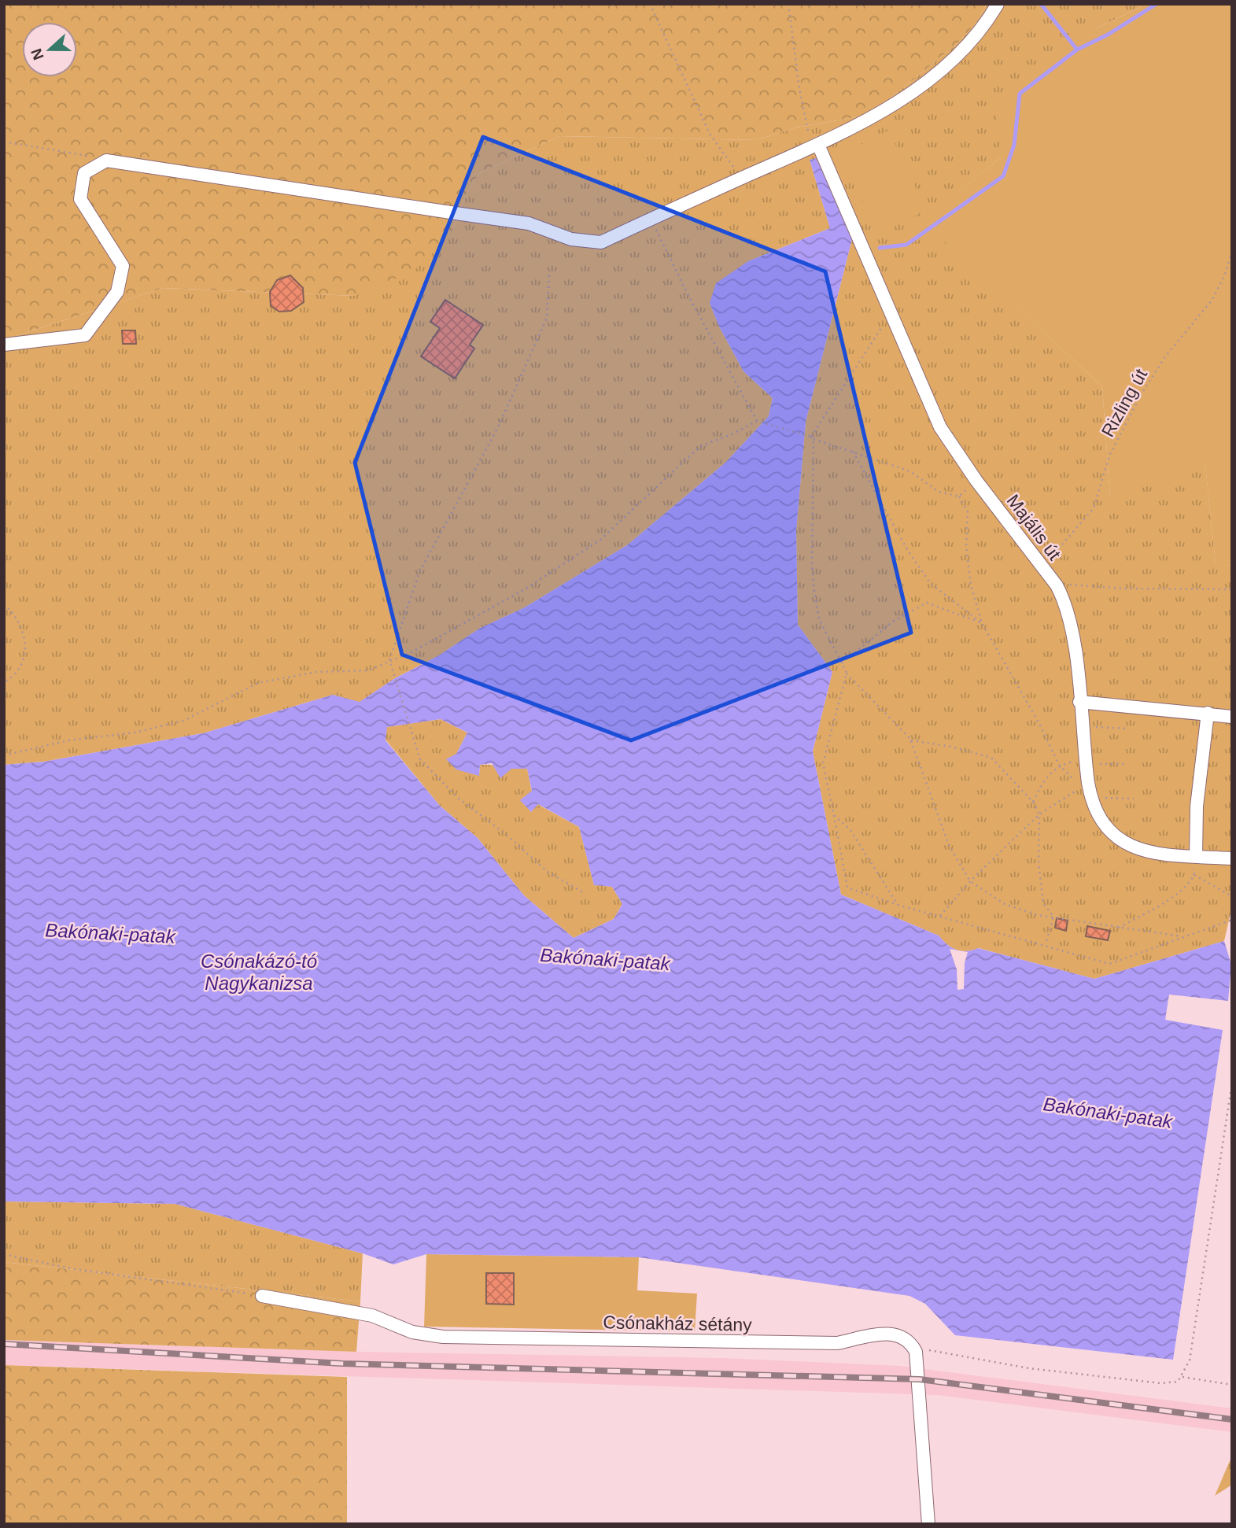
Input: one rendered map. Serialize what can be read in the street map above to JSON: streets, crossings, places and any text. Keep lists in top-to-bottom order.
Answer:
{
  "streets": {
    "street": ["Majális út", "Csónakház sétány"],
    "path": ["Rizling út"]
  },
  "crossings": [
    ["Rizling út", "Majális út"]
  ],
  "water": ["Bakónaki-patak", "Csónakázó-tó Nagykanizsa"],
  "north": "left"
}
